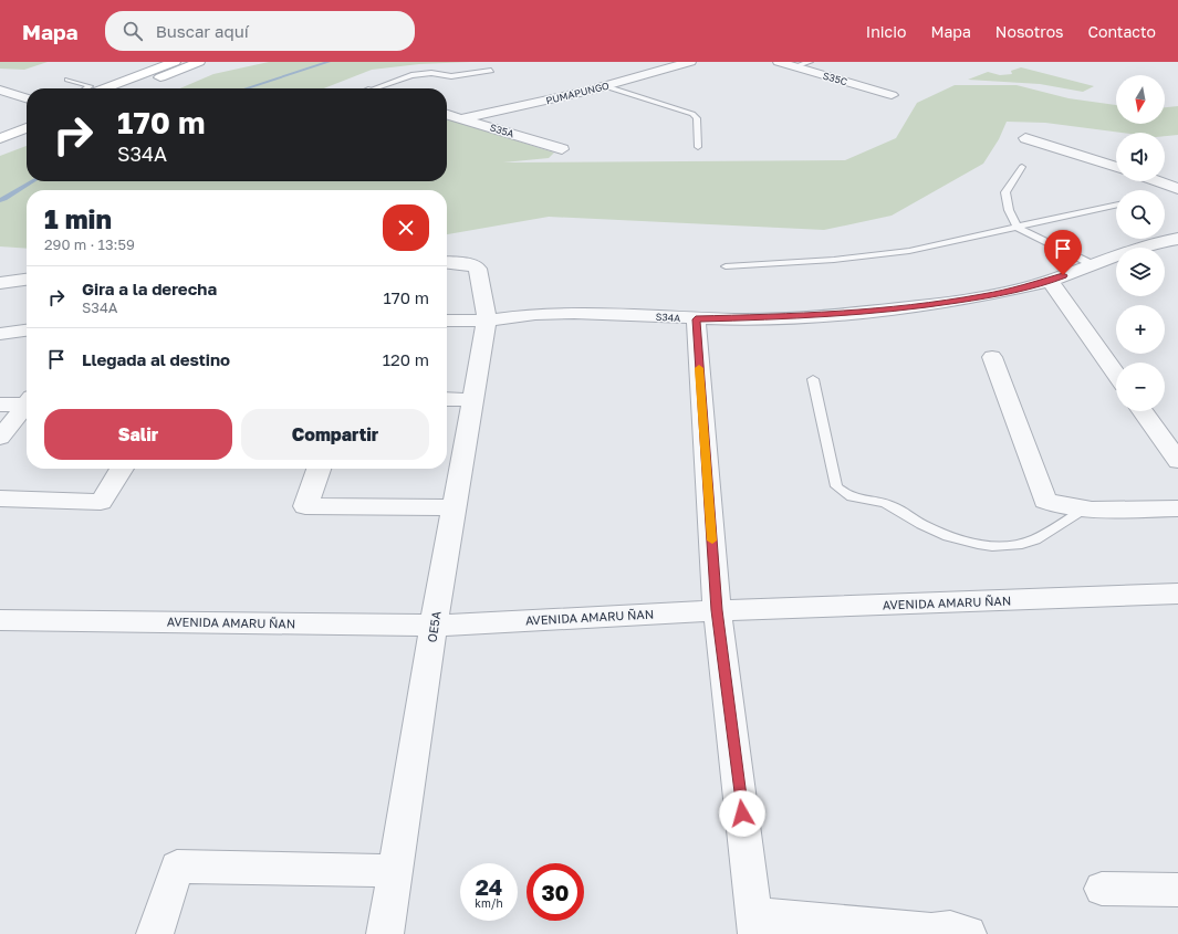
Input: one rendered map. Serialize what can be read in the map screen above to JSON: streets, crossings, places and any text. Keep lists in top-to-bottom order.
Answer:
{
  "streets": {
    "street": [
      "S35C",
      "PUMAPUNGO",
      "S35A",
      "S34A",
      "AVENIDA AMARU ÑAN",
      "OE5A"
    ]
  },
  "crossings": [
    ["PUMAPUNGO", "S35A"],
    ["S34A", "OE5A"],
    ["AVENIDA AMARU ÑAN", "OE5A"]
  ],
  "north": "bottom",
  "page": {
    "header": "Mapa",
    "search": "Buscar aquí",
    "nav": [
      "Inicio",
      "Mapa",
      "Nosotros",
      "Contacto"
    ],
    "map_buttons": ["+", "−"],
    "turn": ["170 m", "S34A"],
    "heading": ["1 min", "290 m · 13:59"],
    "list": [
      {
        "name": "Gira a la derecha",
        "note": "S34A",
        "value": "170 m"
      },
      {
        "name": "Llegada al destino",
        "value": "120 m"
      }
    ],
    "buttons": ["Salir", "Compartir"],
    "speed": "24 km/h",
    "limit": "30"
  }
}
